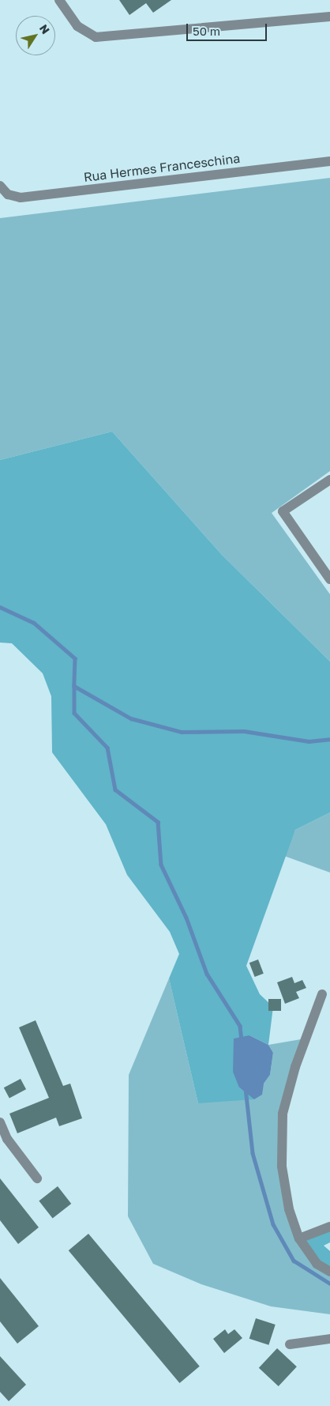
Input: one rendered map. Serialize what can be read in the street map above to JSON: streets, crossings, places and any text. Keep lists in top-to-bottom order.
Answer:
{
  "streets": {
    "street": ["Rua Hermes Franceschina"]
  },
  "scale_bar": "50 m",
  "north": "top right"
}
